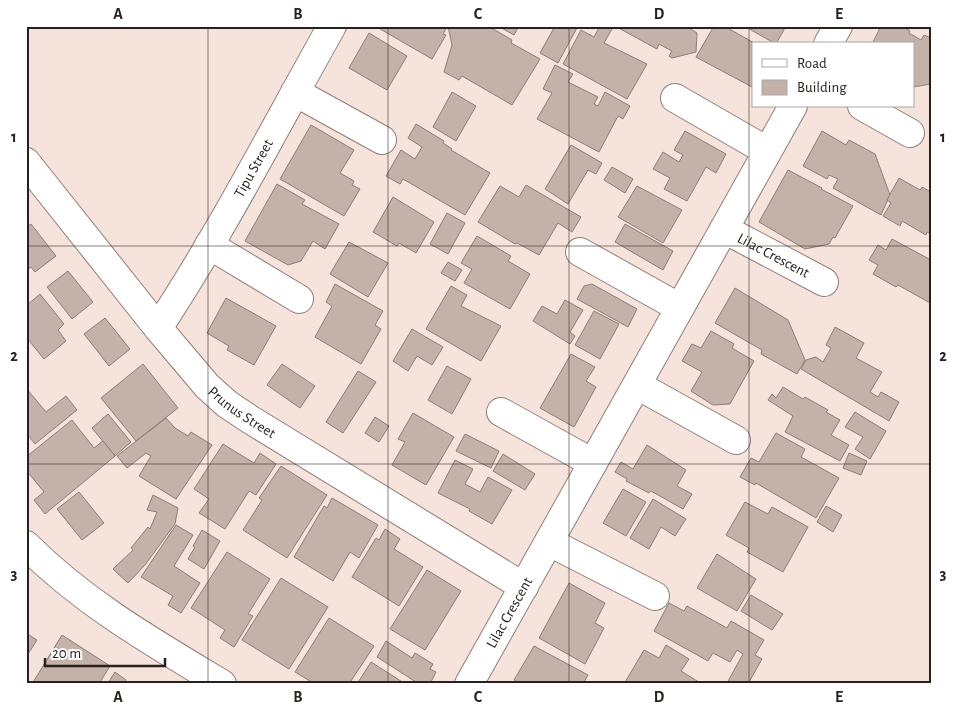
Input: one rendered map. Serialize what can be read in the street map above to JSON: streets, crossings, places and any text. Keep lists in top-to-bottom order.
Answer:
{
  "streets": {
    "street": ["Tipu Street", "Lilac Crescent", "Prunus Street"]
  },
  "crossings": [
    ["Tipu Street", "Prunus Street"],
    ["Lilac Crescent", "Prunus Street"]
  ],
  "legend": ["Road", "Building"],
  "scale_bar": "20 m",
  "grid": {
    "columns": [
      "A",
      "B",
      "C",
      "D",
      "E"
    ],
    "rows": ["1", "2", "3"]
  }
}
